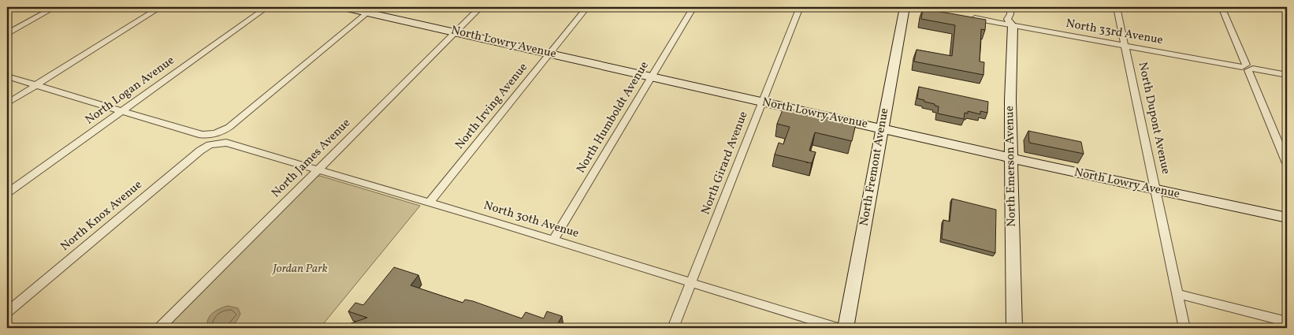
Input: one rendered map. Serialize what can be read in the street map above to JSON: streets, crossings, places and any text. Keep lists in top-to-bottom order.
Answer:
{
  "streets": {
    "main road": ["North Lowry Avenue"],
    "street": [
      "North 33rd Avenue",
      "North Logan Avenue",
      "North Irving Avenue",
      "North Humboldt Avenue",
      "North Dupont Avenue",
      "North James Avenue",
      "North Girard Avenue",
      "North Emerson Avenue",
      "North Fremont Avenue",
      "North Knox Avenue",
      "North 30th Avenue"
    ]
  },
  "crossings": [
    ["North 33rd Avenue", "North Dupont Avenue"],
    ["North 33rd Avenue", "North Emerson Avenue"],
    ["North Lowry Avenue", "North Irving Avenue"],
    ["North Lowry Avenue", "North Humboldt Avenue"],
    ["North Lowry Avenue", "North Dupont Avenue"],
    ["North Lowry Avenue", "North James Avenue"],
    ["North Lowry Avenue", "North Girard Avenue"],
    ["North Lowry Avenue", "North Emerson Avenue"],
    ["North Lowry Avenue", "North Fremont Avenue"],
    ["North Lowry Avenue", "North Knox Avenue"],
    ["North Logan Avenue", "North 30th Avenue"],
    ["North Irving Avenue", "North 30th Avenue"],
    ["North Humboldt Avenue", "North 30th Avenue"],
    ["North James Avenue", "North 30th Avenue"],
    ["North Girard Avenue", "North 30th Avenue"],
    ["North Knox Avenue", "North 30th Avenue"]
  ],
  "parks": ["Jordan Park"]
}
